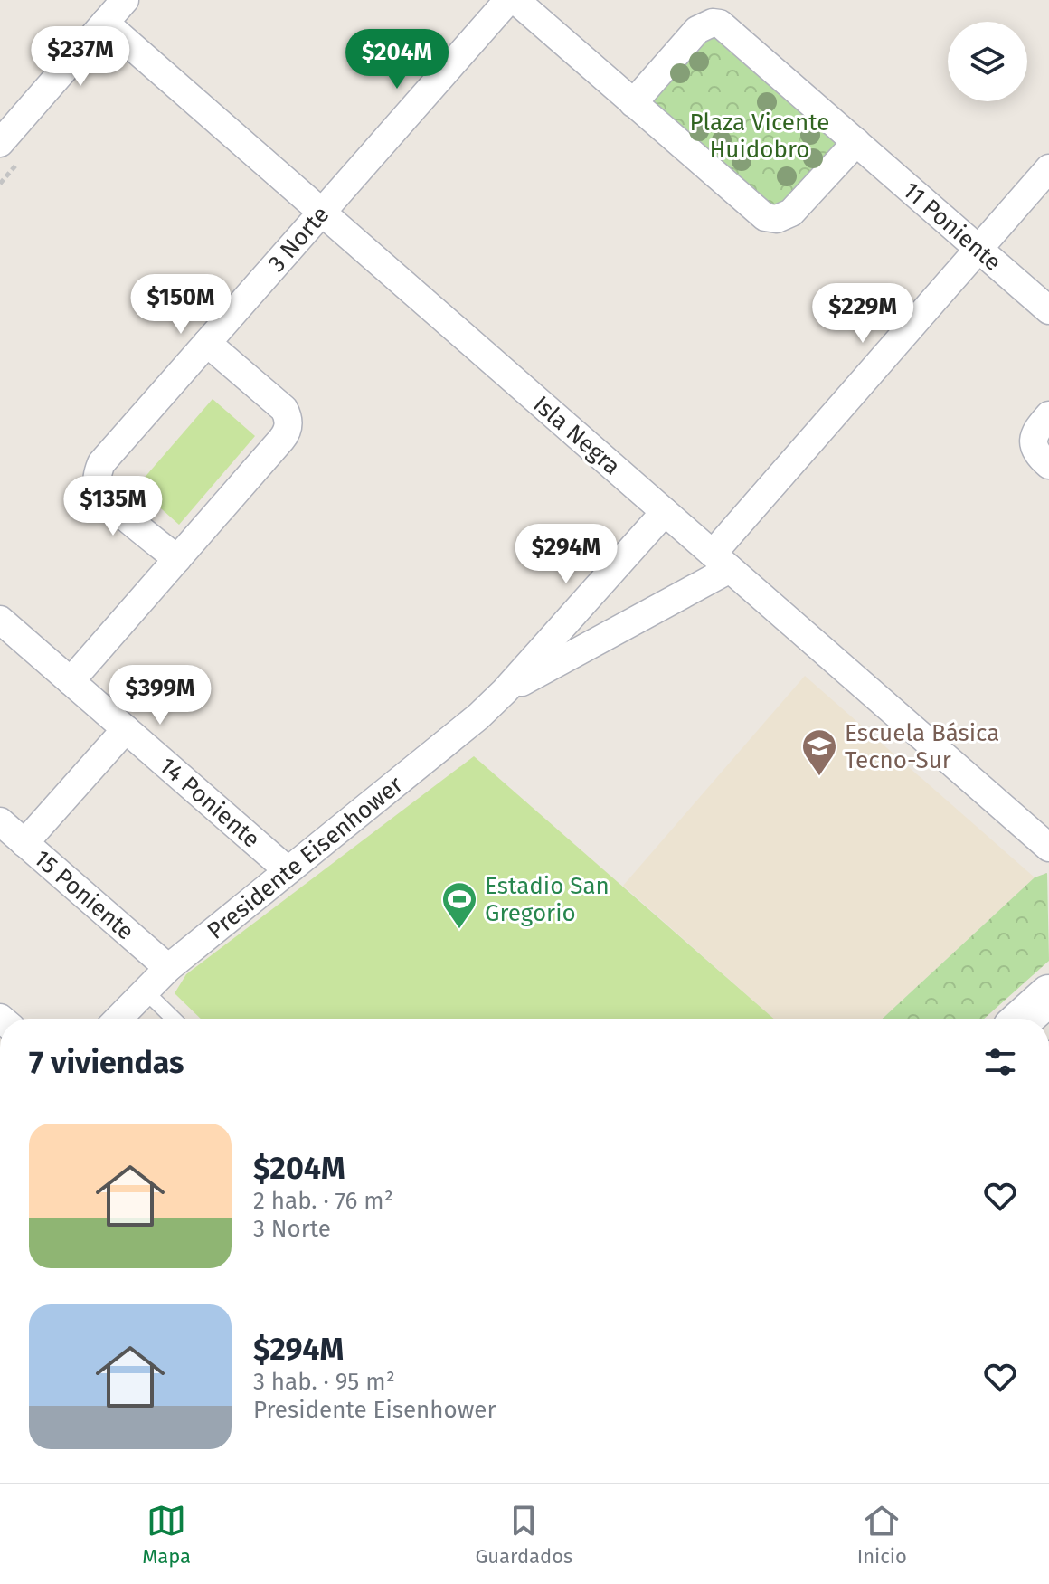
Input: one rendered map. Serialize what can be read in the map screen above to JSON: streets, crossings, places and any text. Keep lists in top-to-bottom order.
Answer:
{
  "streets": {
    "street": [
      "11 Poniente",
      "3 Norte",
      "Isla Negra",
      "14 Poniente",
      "Presidente Eisenhower",
      "15 Poniente"
    ]
  },
  "crossings": [
    ["11 Poniente", "Presidente Eisenhower"],
    ["3 Norte", "Isla Negra"],
    ["Isla Negra", "Presidente Eisenhower"],
    ["14 Poniente", "Presidente Eisenhower"],
    ["Presidente Eisenhower", "15 Poniente"]
  ],
  "parks": ["Plaza Vicente Huidobro"],
  "places": {
    "school or university": ["Escuela Básica Tecno-Sur"],
    "sports": ["Estadio San Gregorio"]
  },
  "page": {
    "price": [
      "$237M",
      "$204M",
      "$150M",
      "$229M",
      "$135M",
      "$294M",
      "$399M"
    ],
    "heading": "7 viviendas",
    "list": [
      {
        "name": "$204M",
        "note": "2 hab. · 76 m² · 3 Norte"
      },
      {
        "name": "$294M",
        "note": "3 hab. · 95 m² · Presidente Eisenhower"
      }
    ],
    "tabs": ["Mapa", "Guardados", "Inicio"]
  }
}
